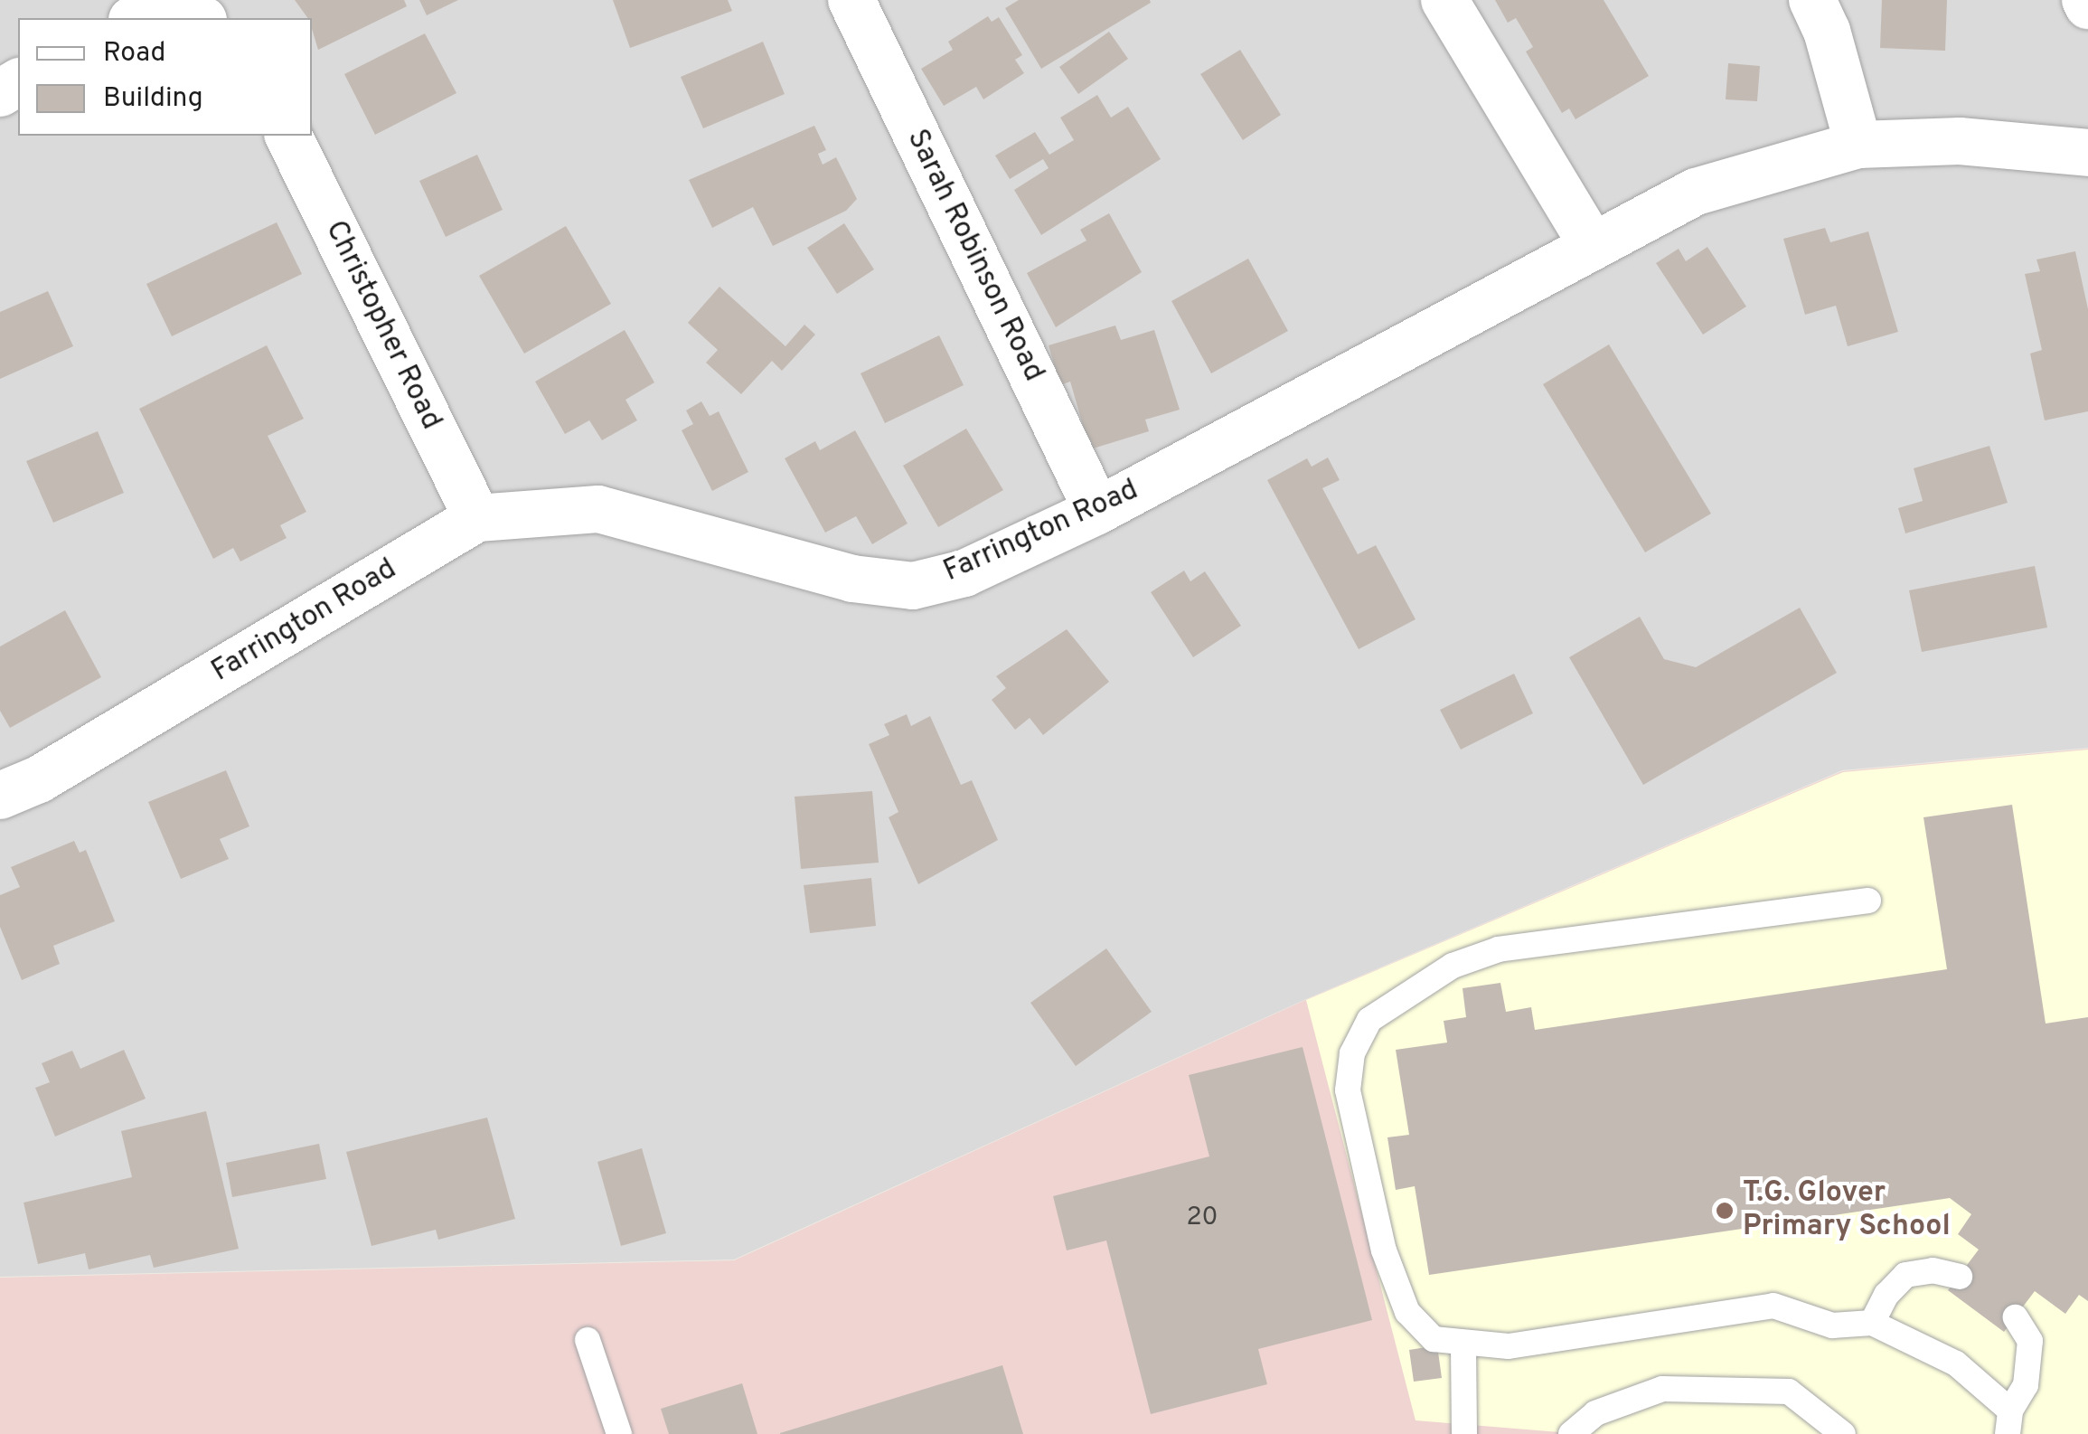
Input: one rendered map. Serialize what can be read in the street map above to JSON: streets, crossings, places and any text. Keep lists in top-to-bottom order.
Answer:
{
  "streets": {
    "street": ["Sarah Robinson Road", "Christopher Road", "Farrington Road"]
  },
  "crossings": [
    ["Sarah Robinson Road", "Farrington Road"],
    ["Christopher Road", "Farrington Road"]
  ],
  "places": ["T.G. Glover Primary School"],
  "house_numbers": ["20"],
  "legend": ["Road", "Building"]
}
